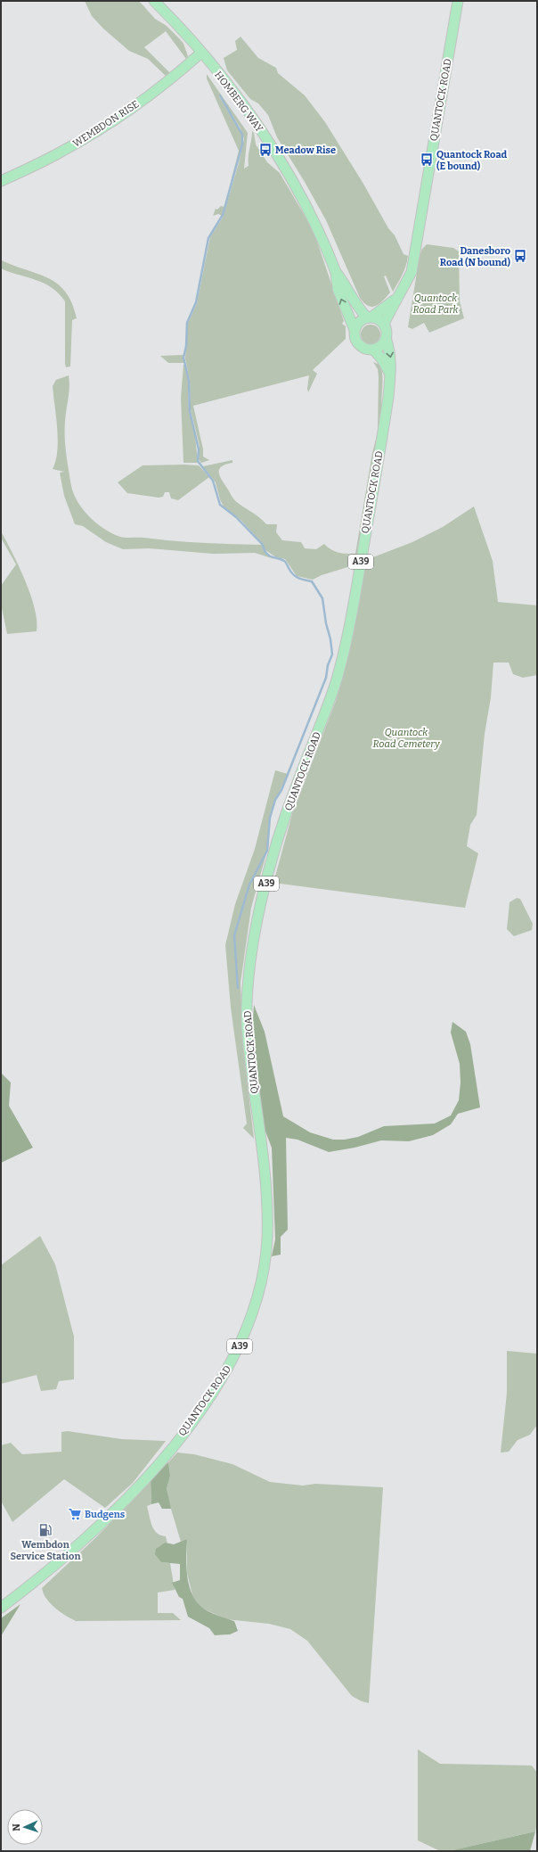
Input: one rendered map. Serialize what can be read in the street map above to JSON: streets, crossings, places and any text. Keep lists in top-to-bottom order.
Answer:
{
  "streets": {
    "main road": [
      "QUANTOCK ROAD",
      "HOMBERG WAY",
      "WEMBDON RISE",
      "A39"
    ]
  },
  "crossings": [
    ["QUANTOCK ROAD", "HOMBERG WAY"],
    ["QUANTOCK ROAD", "A39"],
    ["HOMBERG WAY", "WEMBDON RISE"],
    ["HOMBERG WAY", "A39"]
  ],
  "parks": ["Quantock Road Park", "Quantock Road Cemetery"],
  "places": {
    "bus stop": ["Meadow Rise", "Quantock Road (E bound)", "Danesboro Road (N bound)"],
    "supermarket": ["Budgens"],
    "fuel station": ["Wembdon Service Station"]
  },
  "north": "left"
}
